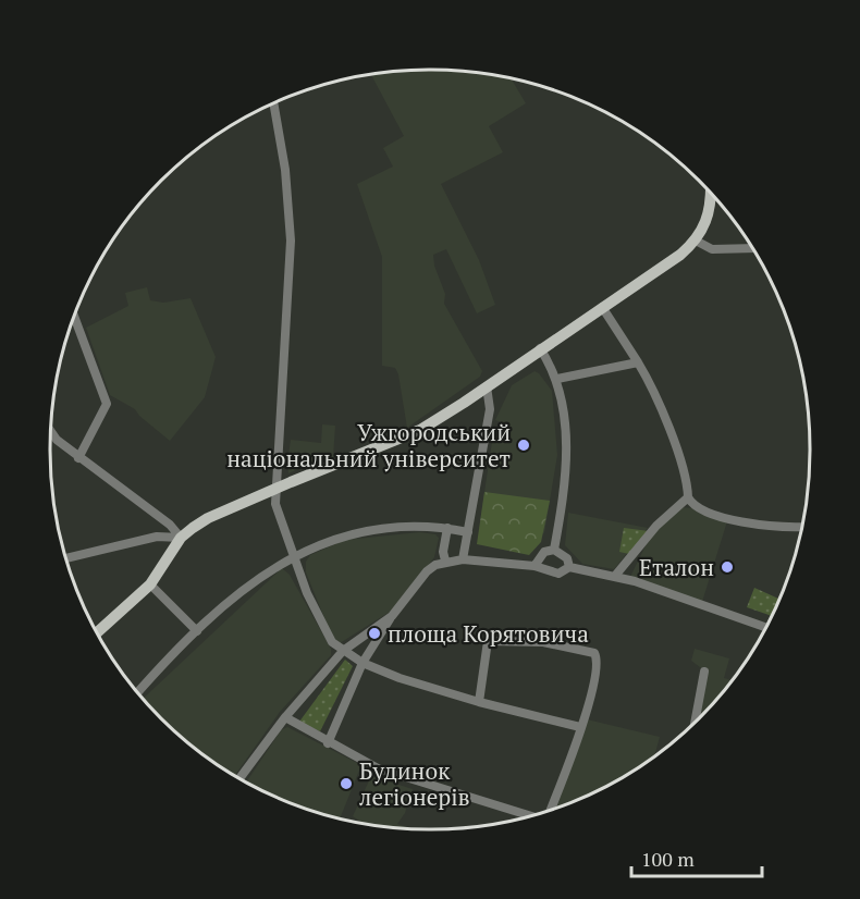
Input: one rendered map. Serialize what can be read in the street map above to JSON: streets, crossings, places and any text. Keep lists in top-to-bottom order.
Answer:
{
  "places": [
    "Ужгородський національний університет",
    "Еталон",
    "площа Корятовича",
    "Будинок легіонерів"
  ],
  "scale_bar": "100 m"
}
